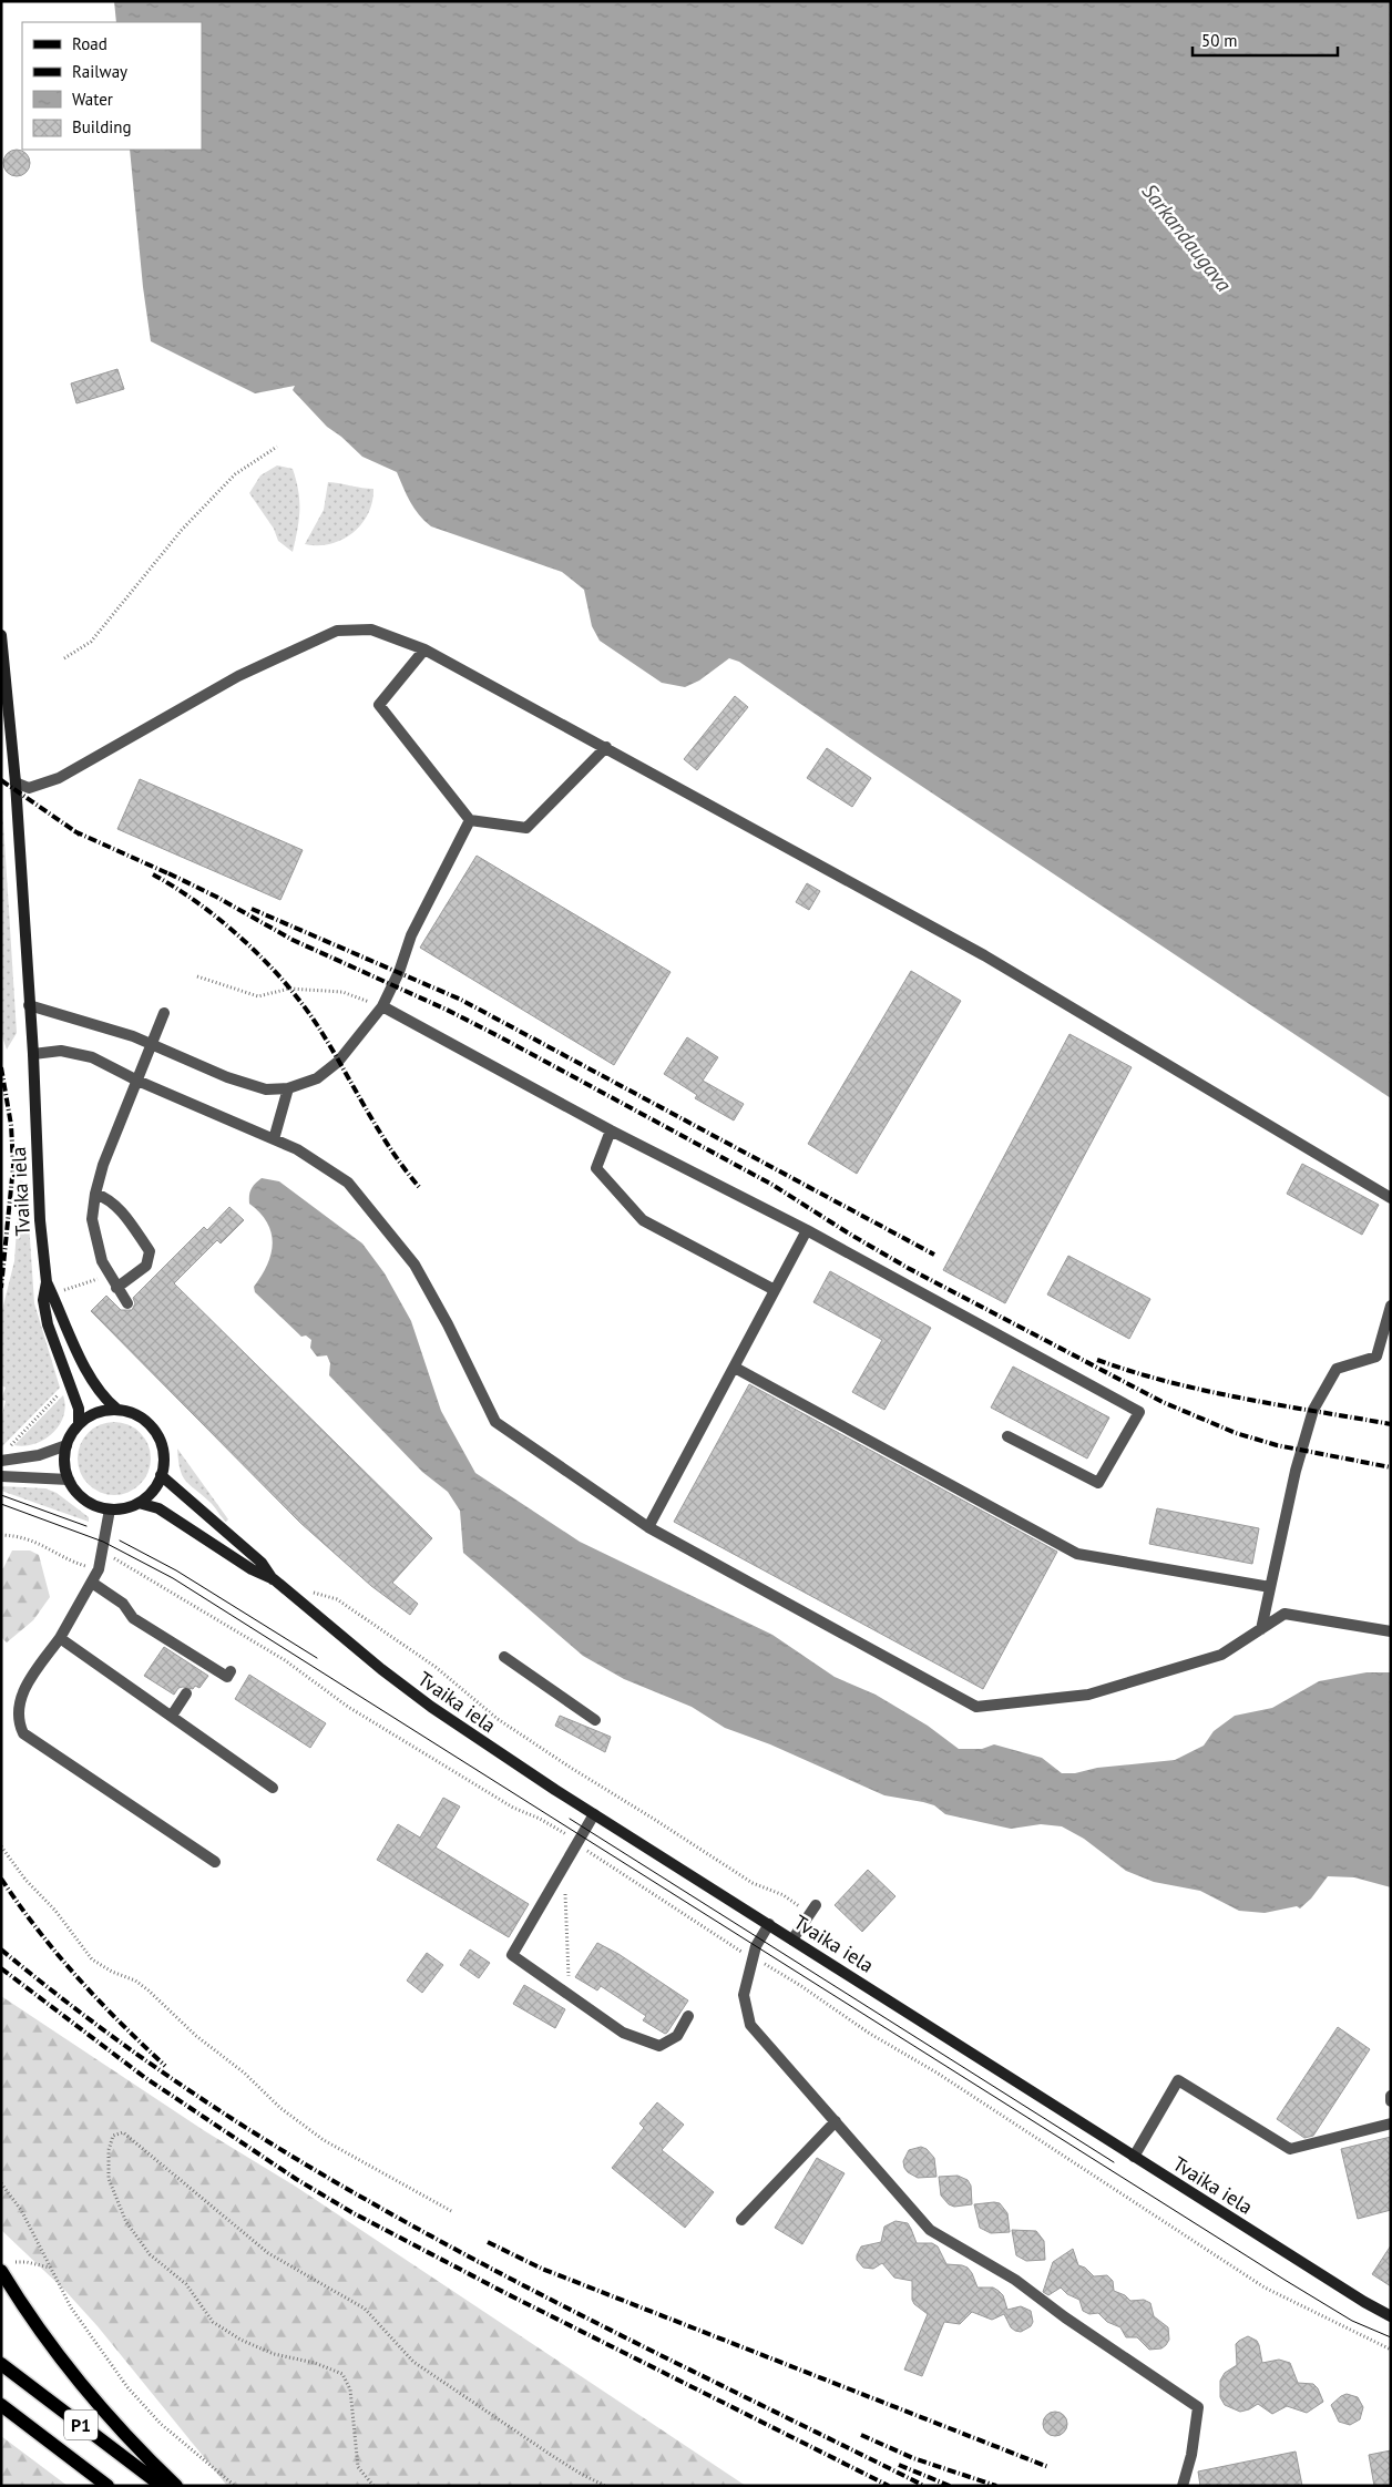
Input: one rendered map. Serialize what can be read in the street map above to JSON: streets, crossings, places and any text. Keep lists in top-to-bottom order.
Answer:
{
  "streets": {
    "main road": ["P1"],
    "street": ["Tvaika iela"]
  },
  "water": ["Sarkandaugava"],
  "legend": [
    "Road",
    "Railway",
    "Water",
    "Building"
  ],
  "scale_bar": "50 m"
}
